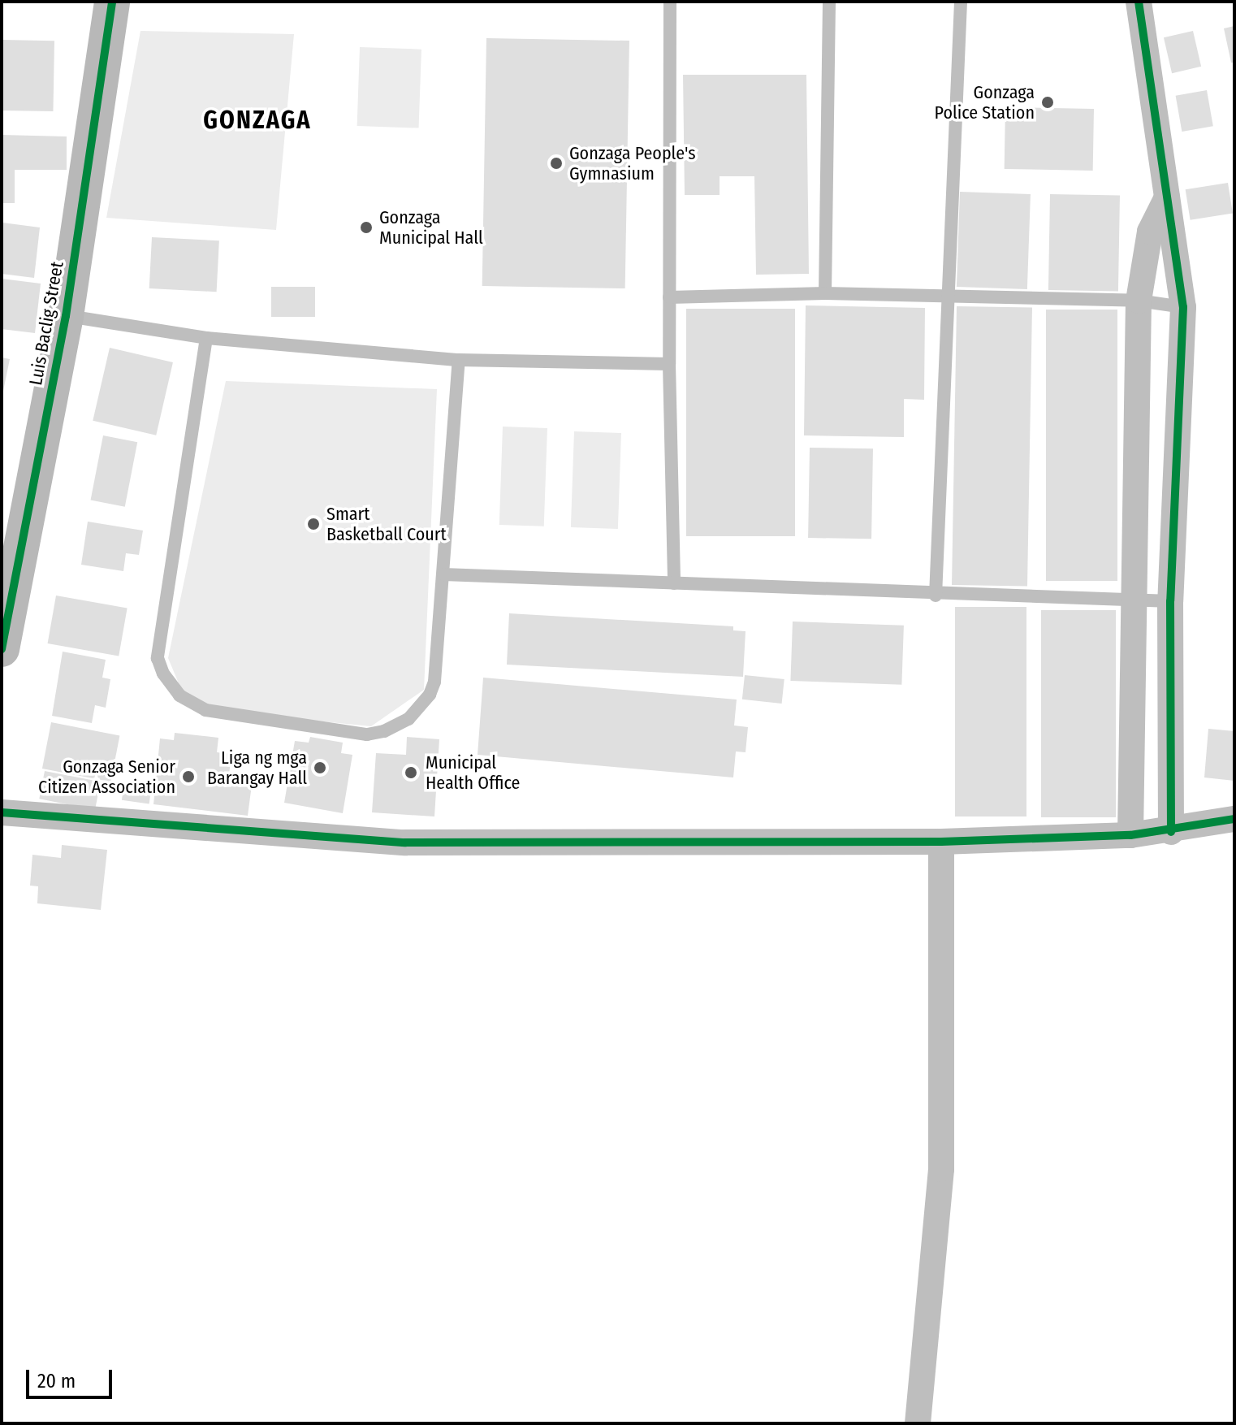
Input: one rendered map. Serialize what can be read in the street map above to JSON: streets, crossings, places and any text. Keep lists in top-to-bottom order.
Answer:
{
  "streets": {
    "street": ["Luis Baclig Street"]
  },
  "districts": ["GONZAGA"],
  "places": [
    "Gonzaga Police Station",
    "Gonzaga People's Gymnasium",
    "Gonzaga Municipal Hall",
    "Smart Basketball Court",
    "Liga ng mga Barangay Hall",
    "Municipal Health Office",
    "Gonzaga Senior Citizen Association"
  ],
  "scale_bar": "20 m"
}
